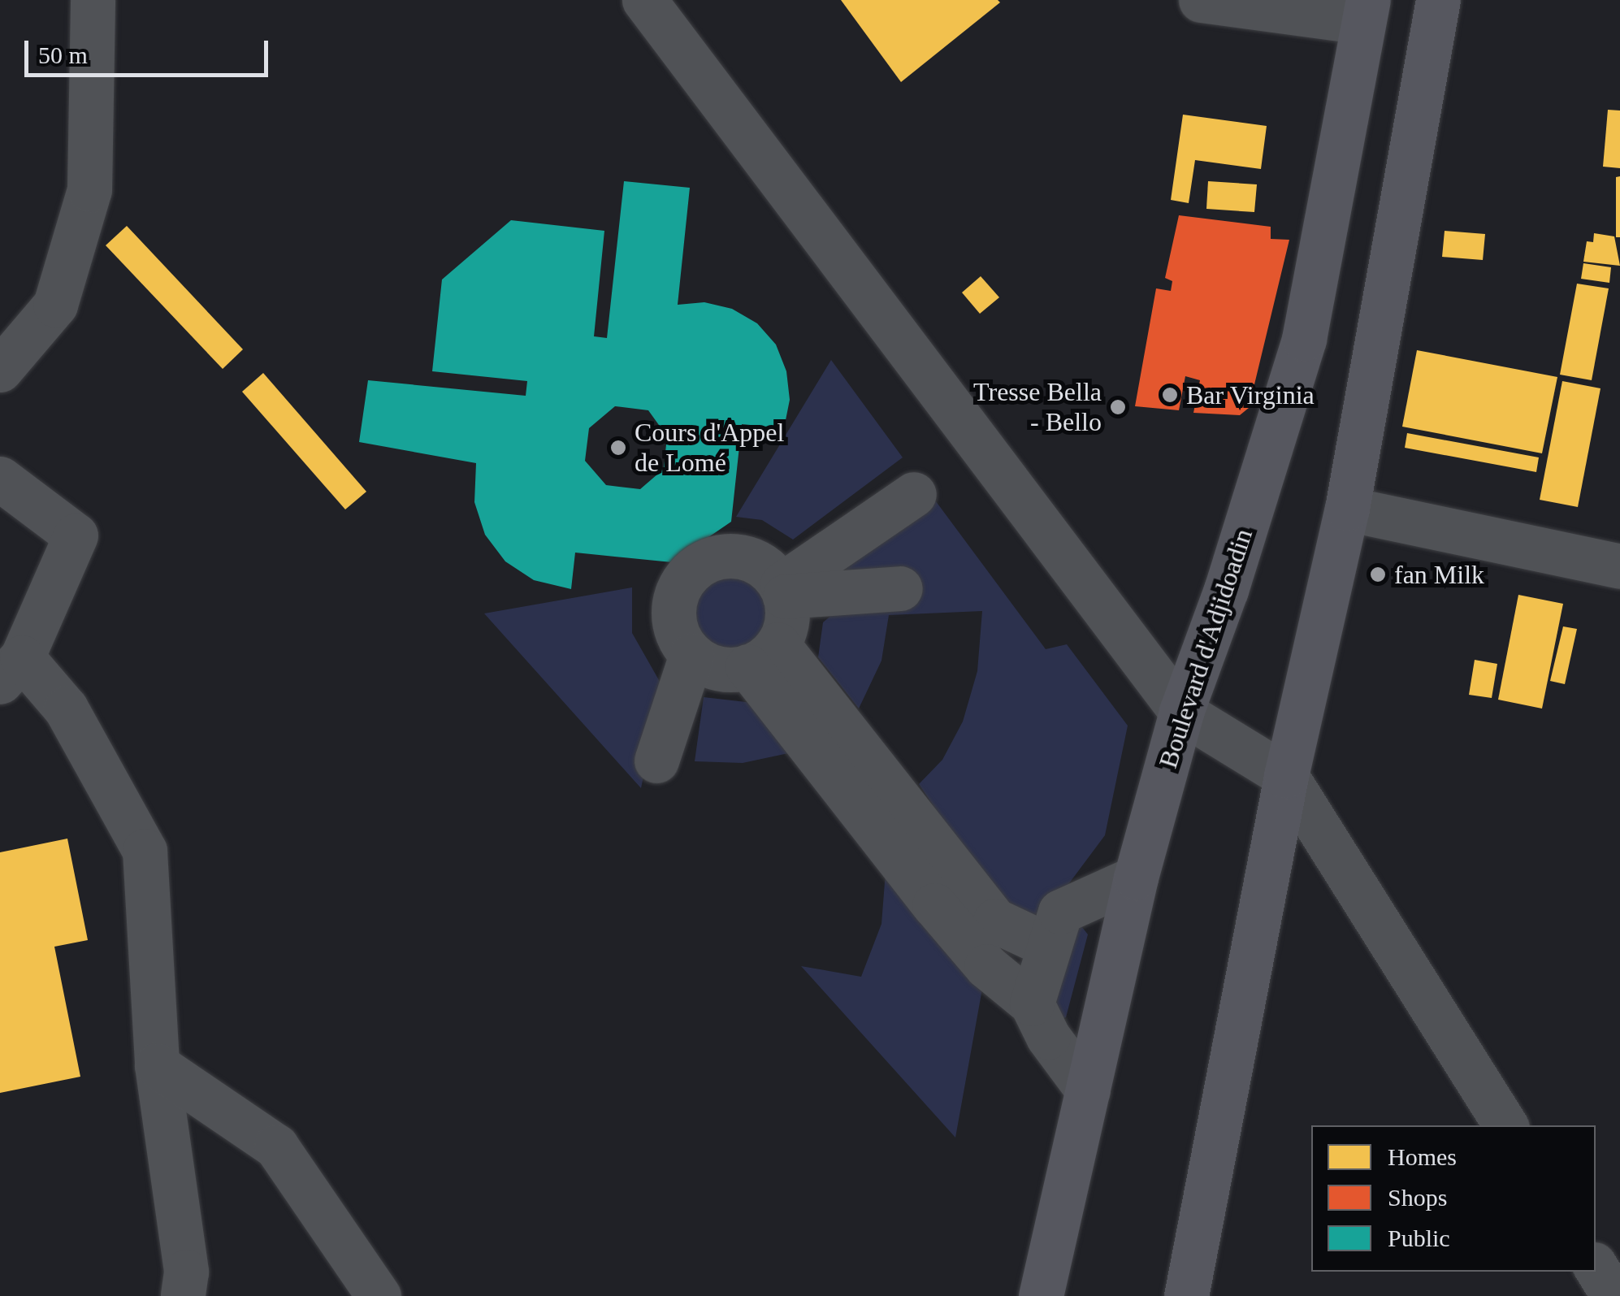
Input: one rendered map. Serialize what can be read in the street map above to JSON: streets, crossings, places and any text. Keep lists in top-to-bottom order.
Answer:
{
  "streets": {
    "main road": ["Boulevard d'Adjidoadin"]
  },
  "places": [
    "Bar Virginia",
    "Tresse Bella - Bello",
    "Cours d'Appel de Lomé",
    "fan Milk"
  ],
  "legend": ["Homes", "Shops", "Public"],
  "scale_bar": "50 m"
}
